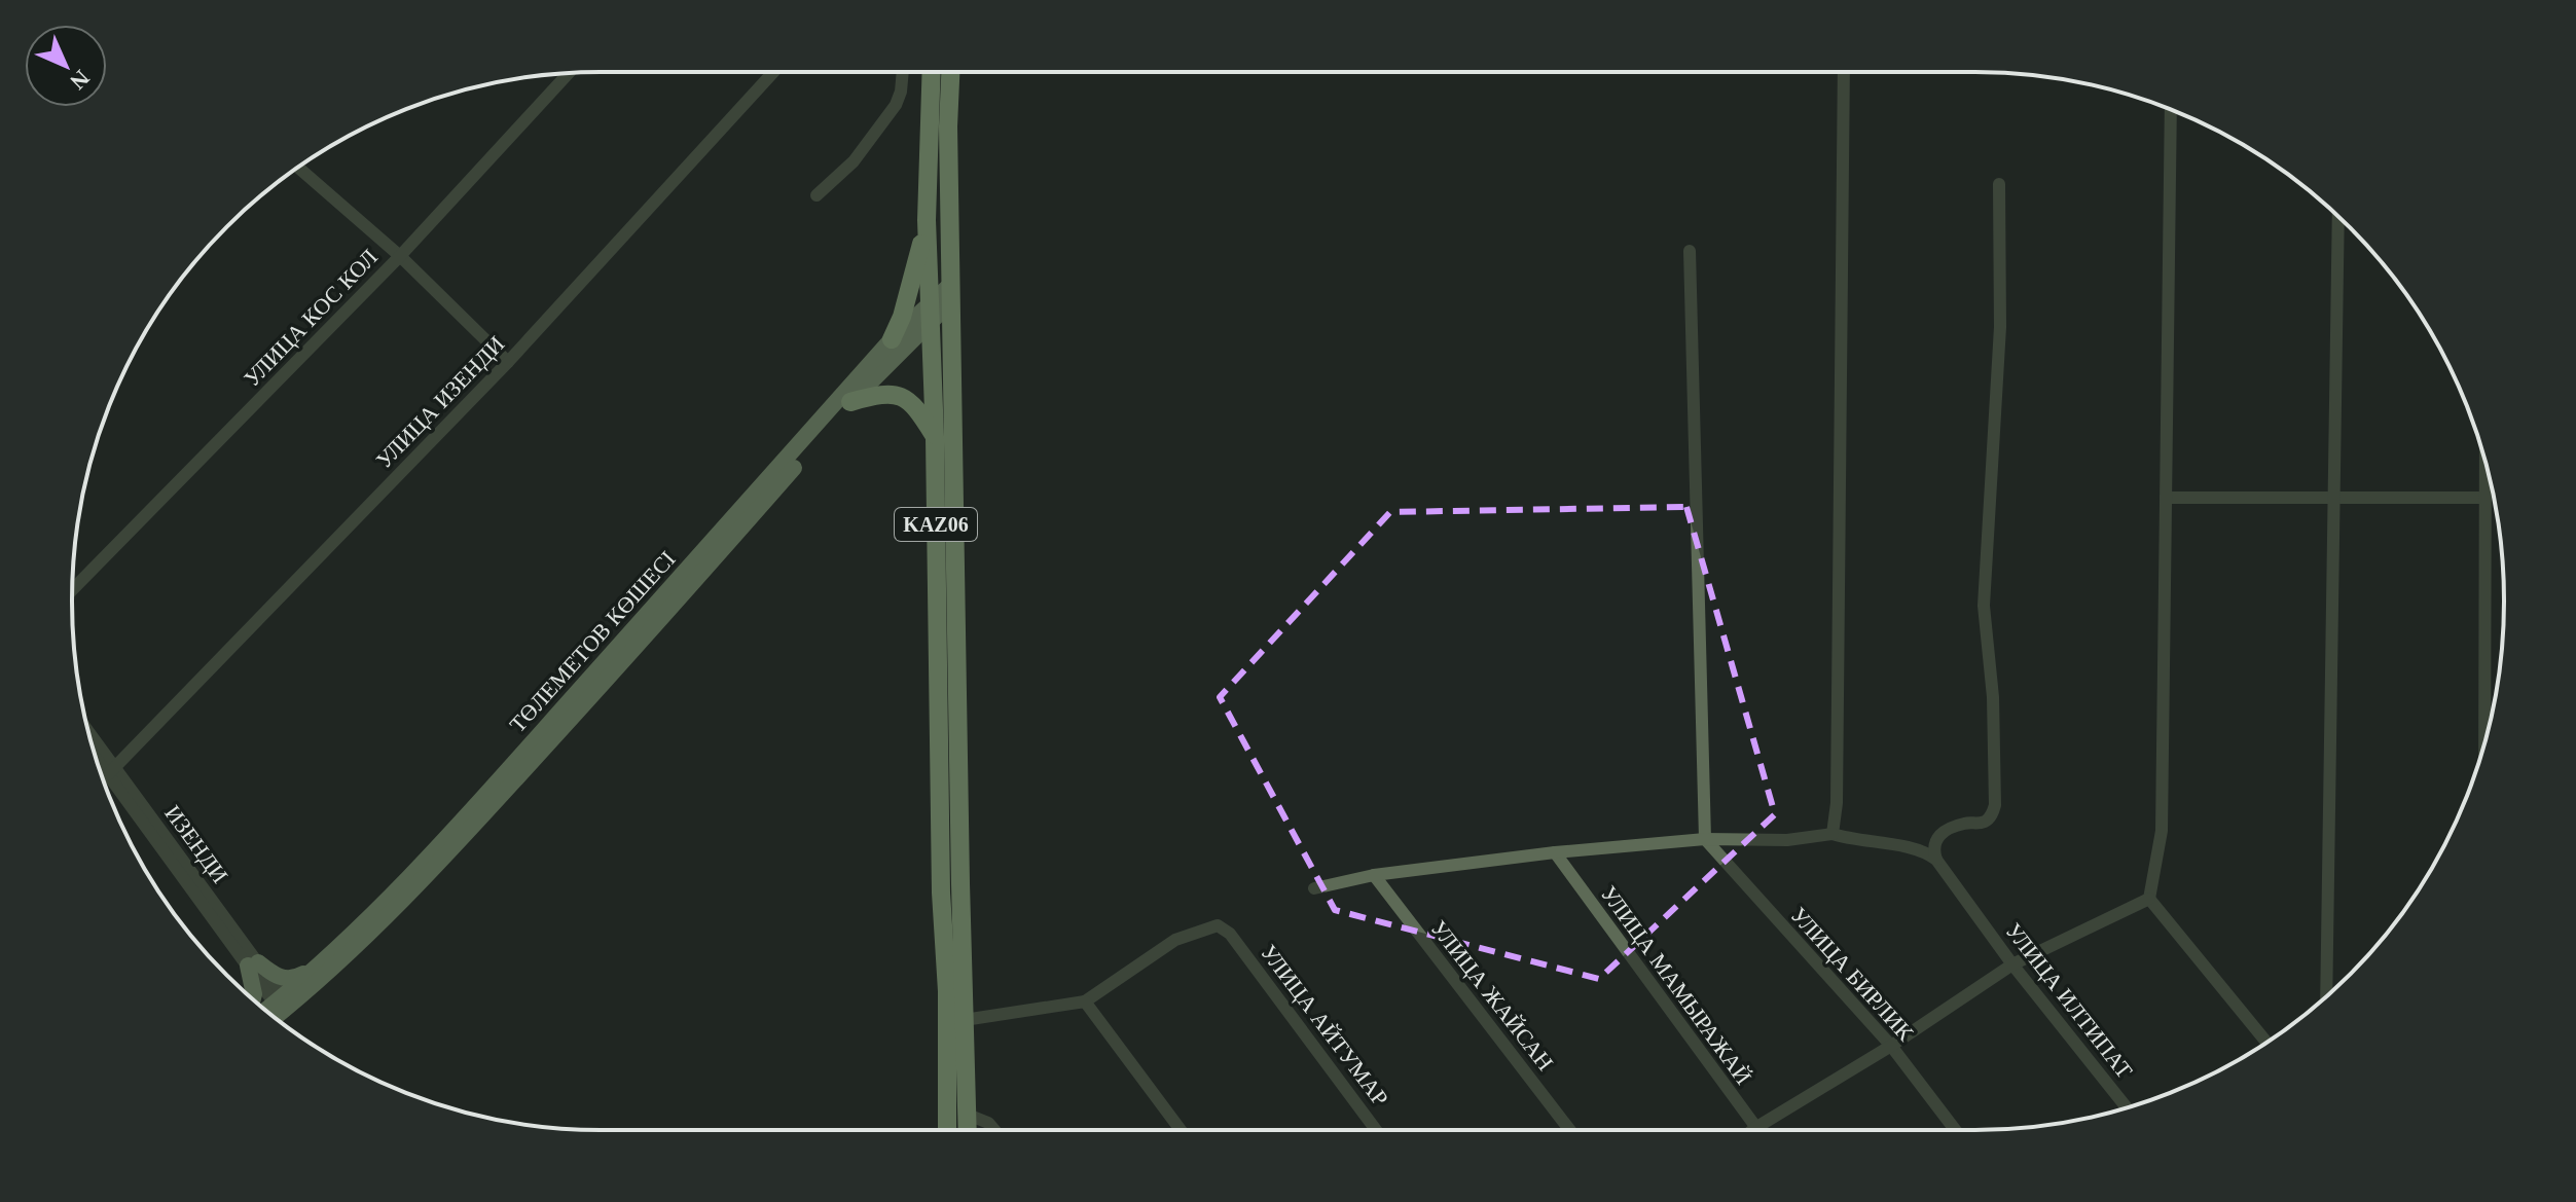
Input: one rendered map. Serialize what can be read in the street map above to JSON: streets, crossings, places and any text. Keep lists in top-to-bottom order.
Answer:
{
  "streets": {
    "highway": ["KАZ06"],
    "main road": ["ТӨЛЕМЕТОВ КӨШЕСІ"],
    "street": [
      "УЛИЦА КОС КОЛ",
      "УЛИЦА ИЗЕНДИ",
      "ИЗЕНДИ",
      "УЛИЦА БИРЛИК",
      "УЛИЦА МАМЫРАЖАЙ",
      "УЛИЦА ЖАЙСАН",
      "УЛИЦА ИЛТИПАТ",
      "УЛИЦА АЙТУМАР"
    ]
  },
  "crossings": [
    ["УЛИЦА ИЗЕНДИ", "ИЗЕНДИ"],
    ["KАZ06", "ТӨЛЕМЕТОВ КӨШЕСІ"],
    ["ТӨЛЕМЕТОВ КӨШЕСІ", "ИЗЕНДИ"]
  ],
  "north": "bottom right"
}
